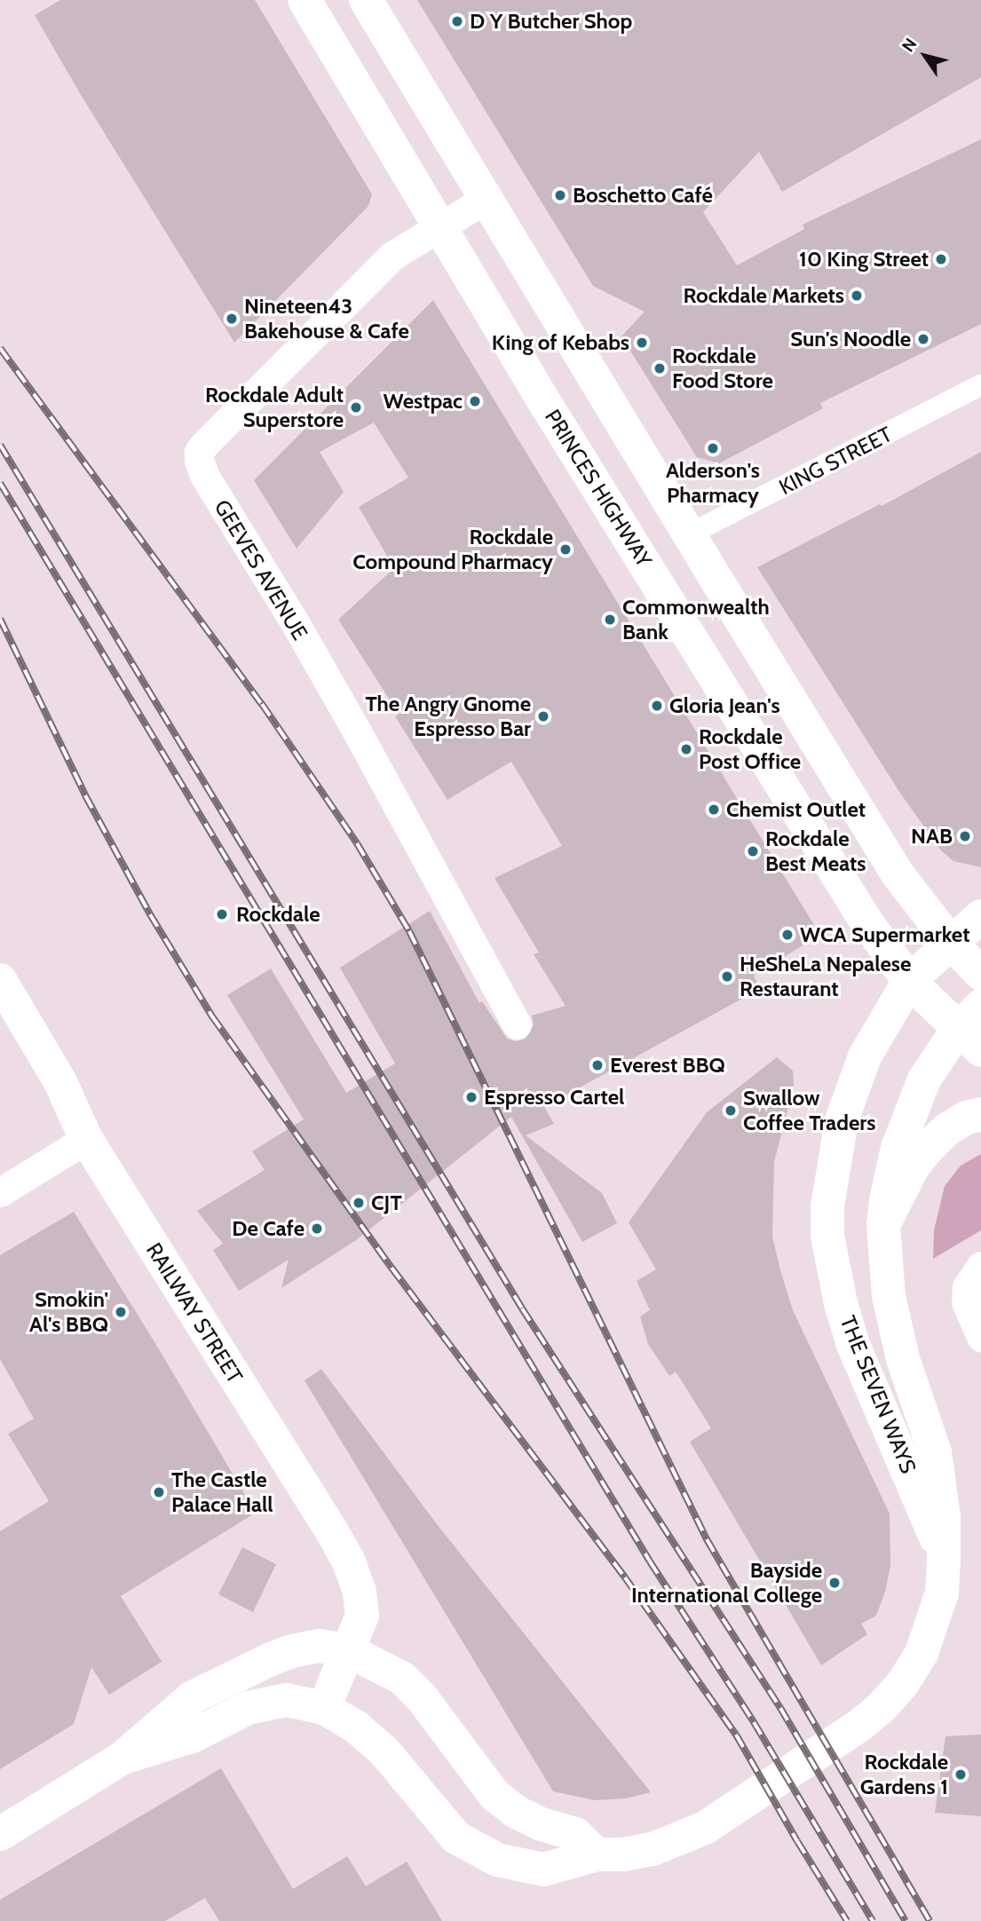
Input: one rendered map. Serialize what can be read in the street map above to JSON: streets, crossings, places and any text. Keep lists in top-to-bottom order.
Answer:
{
  "streets": {
    "main road": ["PRINCES HIGHWAY", "RAILWAY STREET", "THE SEVEN WAYS"],
    "street": ["KING STREET", "GEEVES AVENUE"]
  },
  "crossings": [
    ["PRINCES HIGHWAY", "GEEVES AVENUE"],
    ["PRINCES HIGHWAY", "THE SEVEN WAYS"],
    ["RAILWAY STREET", "THE SEVEN WAYS"]
  ],
  "places": [
    "D Y Butcher Shop",
    "Boschetto Café",
    "10 King Street",
    "Rockdale Markets",
    "Nineteen43 Bakehouse & Cafe",
    "Sun's Noodle",
    "King of Kebabs",
    "Rockdale Food Store",
    "Westpac",
    "Rockdale Adult Superstore",
    "Alderson's Pharmacy",
    "Rockdale Compound Pharmacy",
    "Commonwealth Bank",
    "Gloria Jean's",
    "The Angry Gnome Espresso Bar",
    "Rockdale Post Office",
    "Chemist Outlet",
    "NAB",
    "Rockdale Best Meats",
    "Rockdale",
    "WCA Supermarket",
    "HeSheLa Nepalese Restaurant",
    "Everest BBQ",
    "Espresso Cartel",
    "Swallow Coffee Traders",
    "CJT",
    "De Cafe",
    "Smokin' Al's BBQ",
    "The Castle Palace Hall",
    "Bayside International College",
    "Rockdale Gardens 1"
  ],
  "north": "top left"
}
